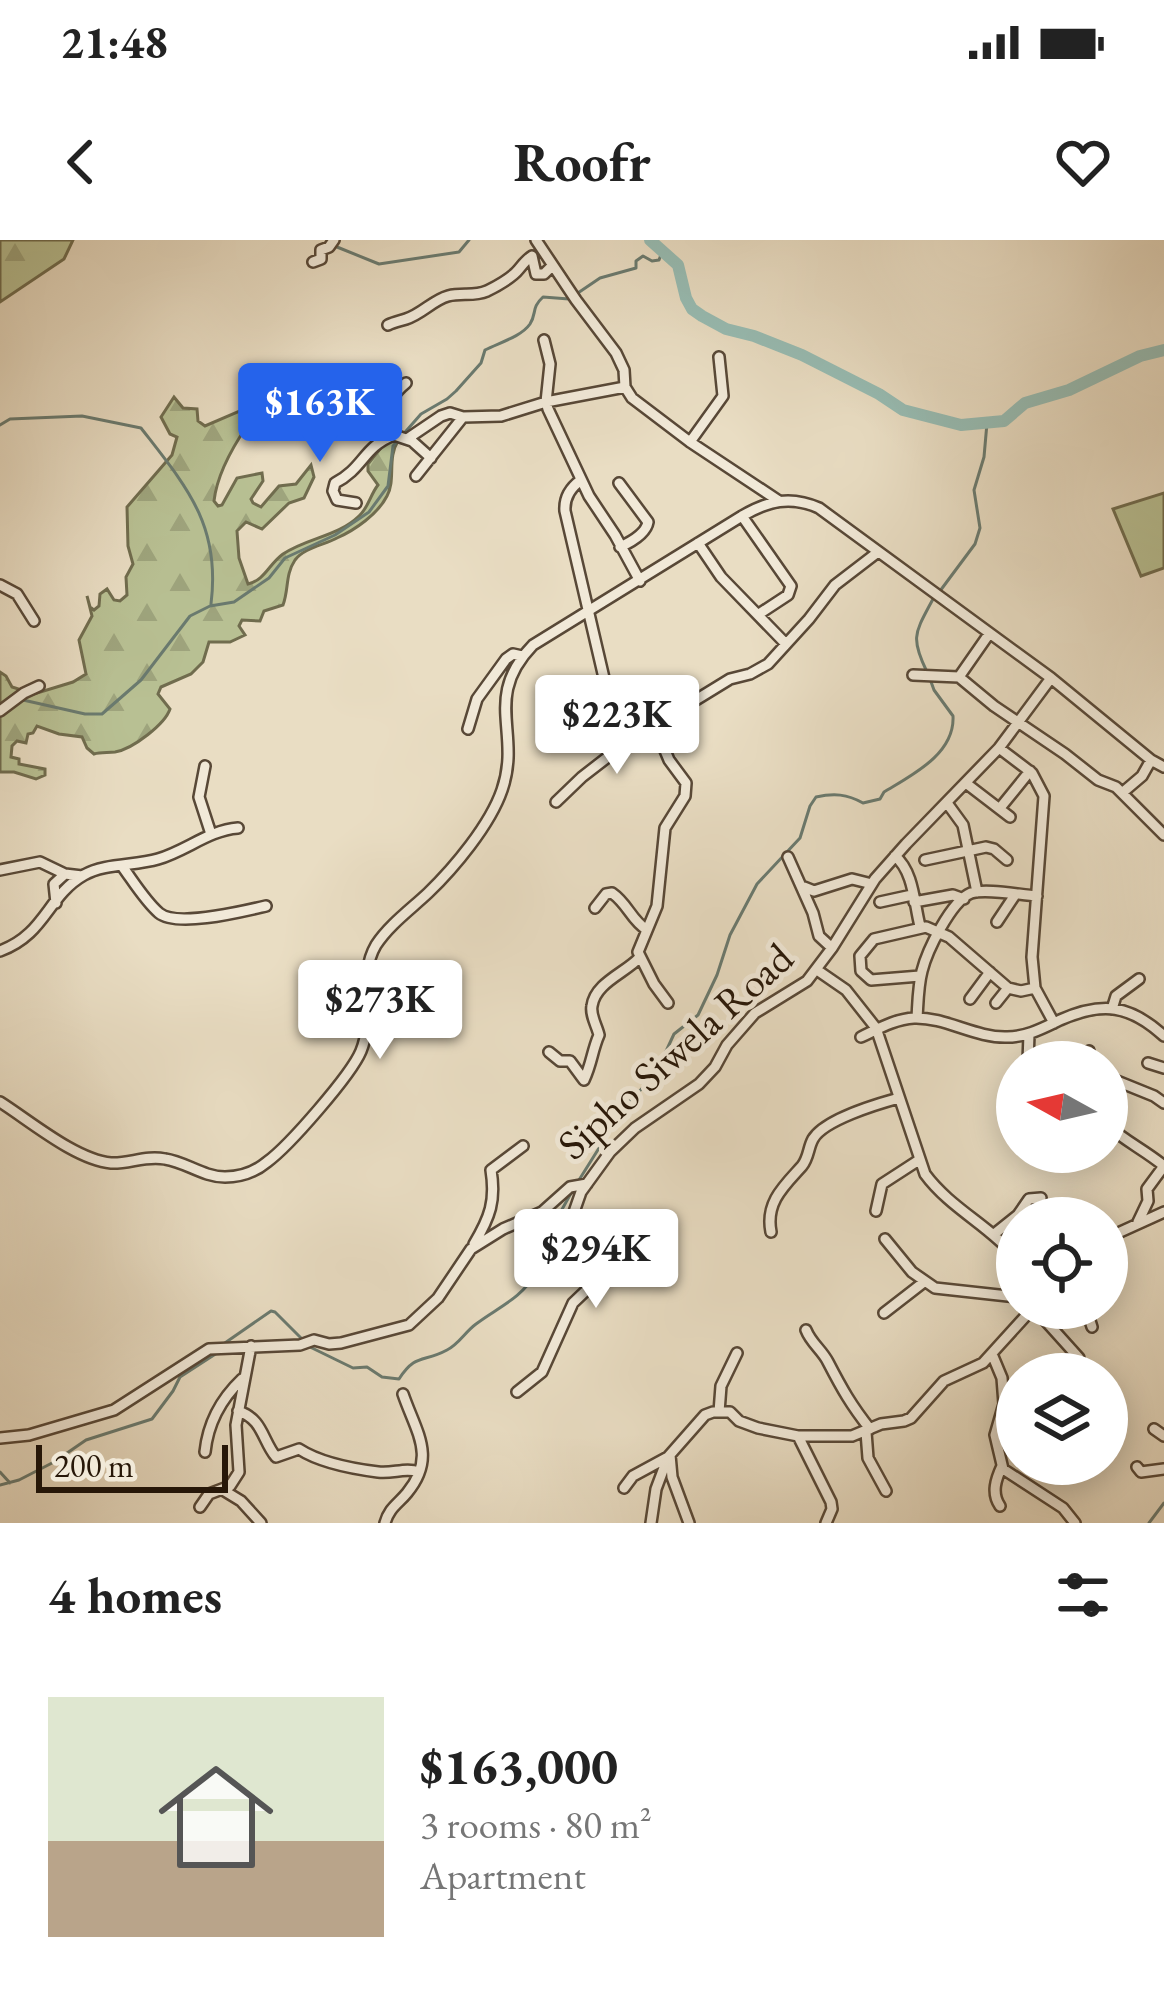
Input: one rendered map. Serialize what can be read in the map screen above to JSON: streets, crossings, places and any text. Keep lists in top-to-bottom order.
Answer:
{
  "streets": {
    "street": ["Sipho Siwela Road"]
  },
  "scale_bar": "200 m",
  "north": "left",
  "page": {
    "status": "21:48",
    "header": "Roofr",
    "price": [
      "$163K",
      "$223K",
      "$273K",
      "$294K"
    ],
    "scale": "200 m",
    "heading": "4 homes",
    "list": [
      {
        "name": "$163,000",
        "note": "3 rooms · 80 m² · Apartment"
      }
    ]
  }
}
